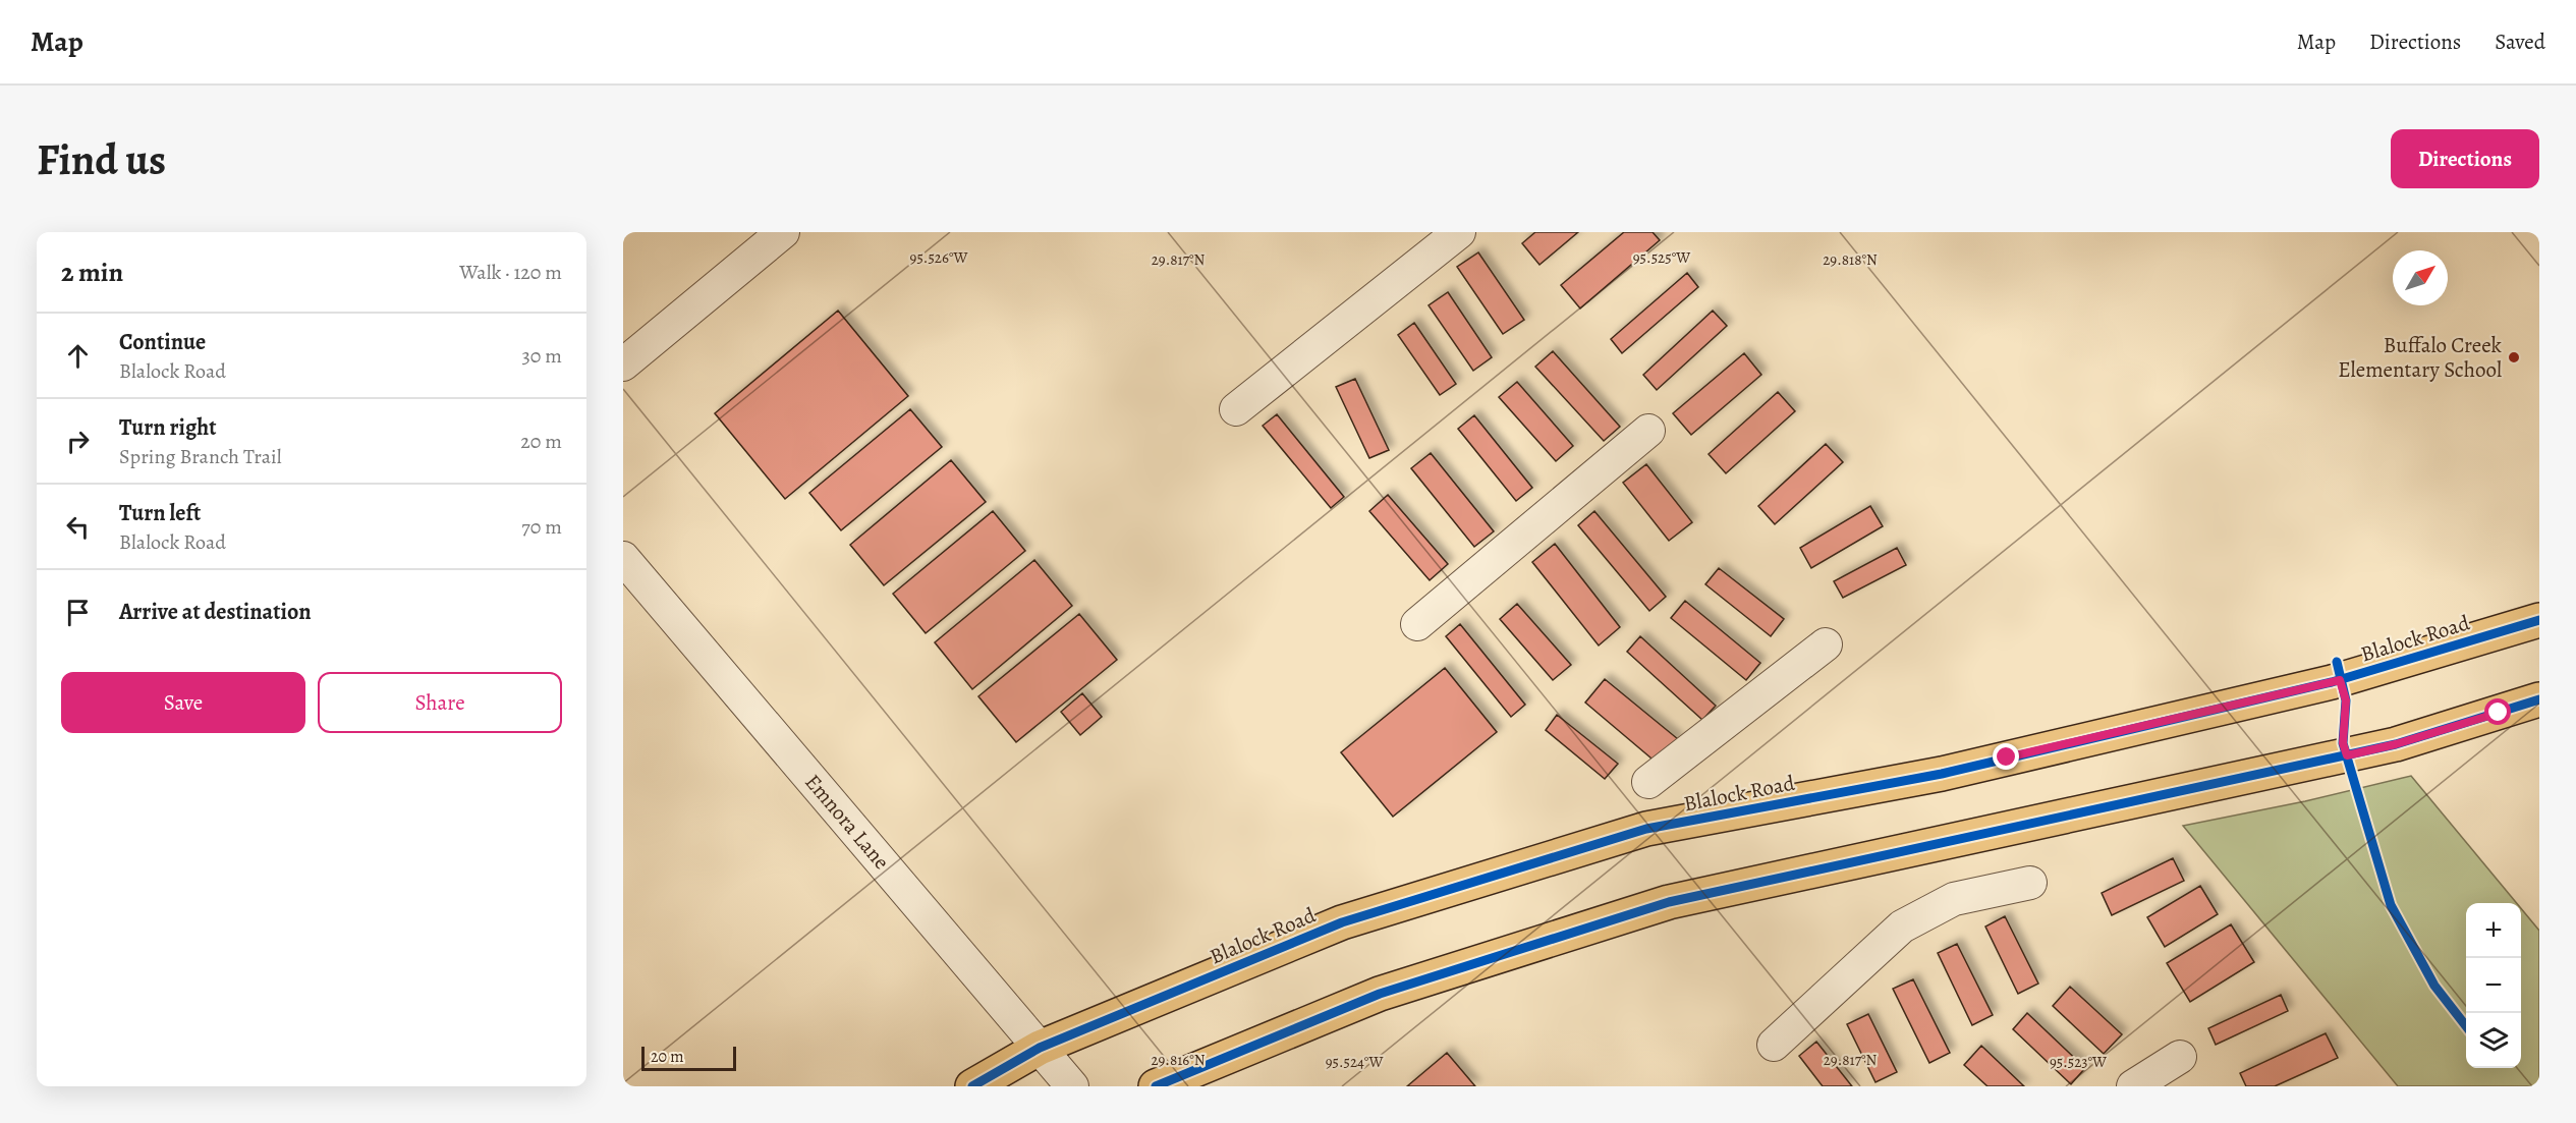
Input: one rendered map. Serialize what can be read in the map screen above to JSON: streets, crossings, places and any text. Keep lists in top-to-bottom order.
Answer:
{
  "streets": {
    "main road": ["Blalock Road"],
    "street": ["Emnora Lane"]
  },
  "crossings": [
    ["Blalock Road", "Emnora Lane"]
  ],
  "places": ["Buffalo Creek Elementary School"],
  "scale_bar": "20 m",
  "north": "top right",
  "page": {
    "header": "Map",
    "nav": ["Map", "Directions", "Saved"],
    "buttons": [
      "Directions",
      ["Save", "Share"]
    ],
    "title": "Find us",
    "heading": ["2 min", "Walk · 120 m"],
    "list": [
      ["Continue", "Blalock Road", "30 m"],
      ["Turn right", "Spring Branch Trail", "20 m"],
      ["Turn left", "Blalock Road", "70 m"],
      "Arrive at destination"
    ],
    "map_buttons": ["+", "−"],
    "scale": "20 m"
  },
  "coordinates": [
    "95.526°W",
    "95.525°W",
    "29.817°N",
    "29.818°N",
    "29.816°N",
    "95.524°W",
    "95.523°W"
  ]
}
